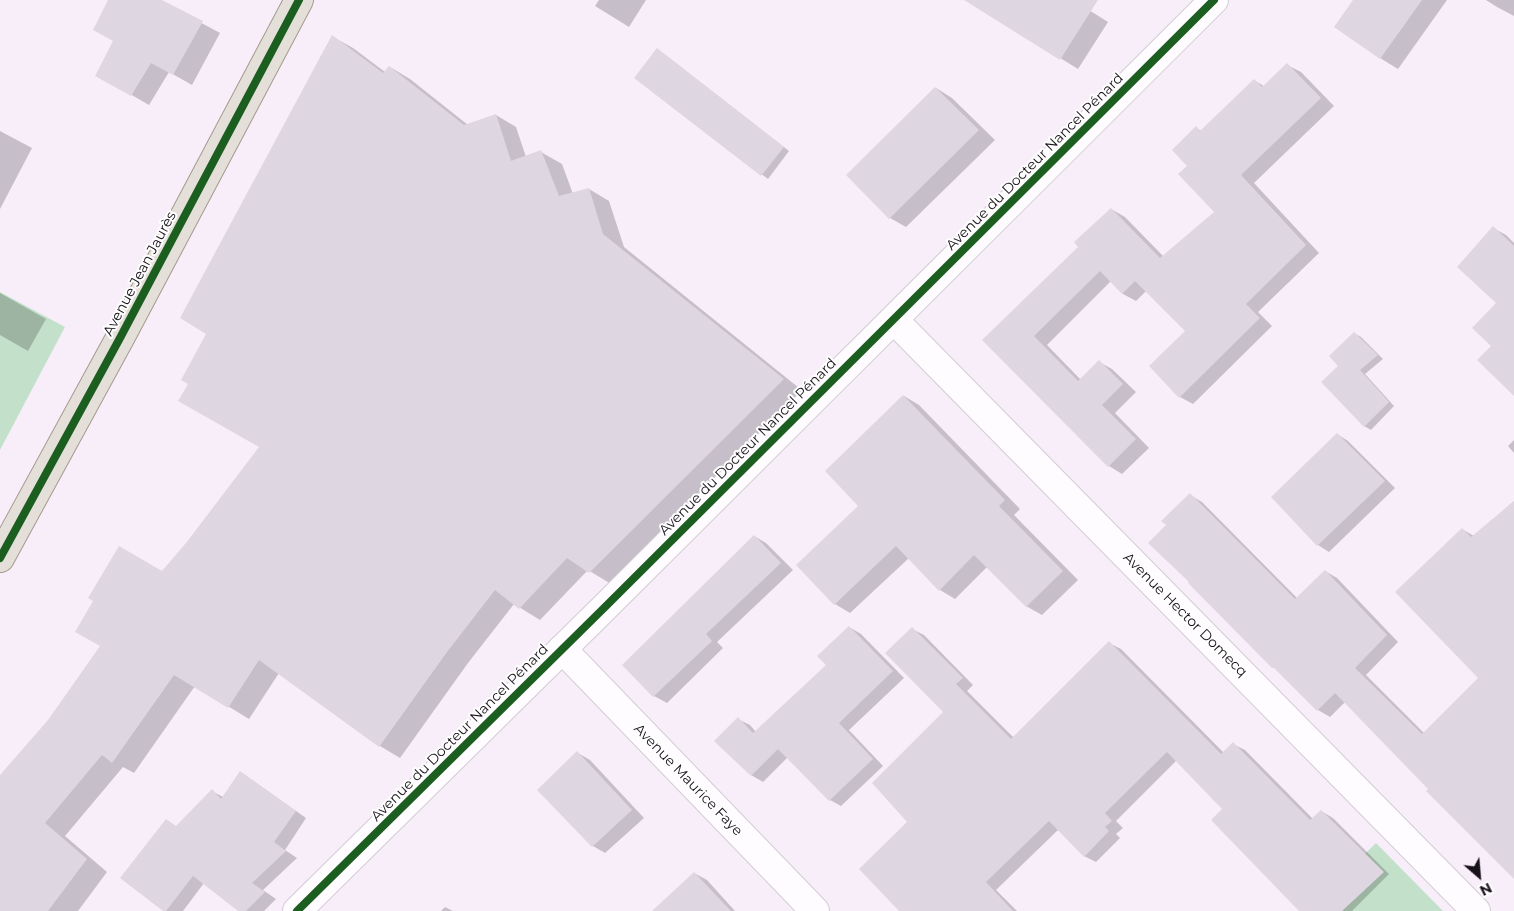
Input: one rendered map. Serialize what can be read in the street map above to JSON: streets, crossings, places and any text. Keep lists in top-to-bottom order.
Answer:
{
  "streets": {
    "main road": [
      "Avenue du Docteur Nancel Pénard",
      "Avenue Jean Jaurès",
      "Avenue Hector Domecq",
      "Avenue Maurice Faye"
    ]
  },
  "crossings": [
    ["Avenue du Docteur Nancel Pénard", "Avenue Hector Domecq"],
    ["Avenue du Docteur Nancel Pénard", "Avenue Maurice Faye"]
  ],
  "north": "bottom right"
}
